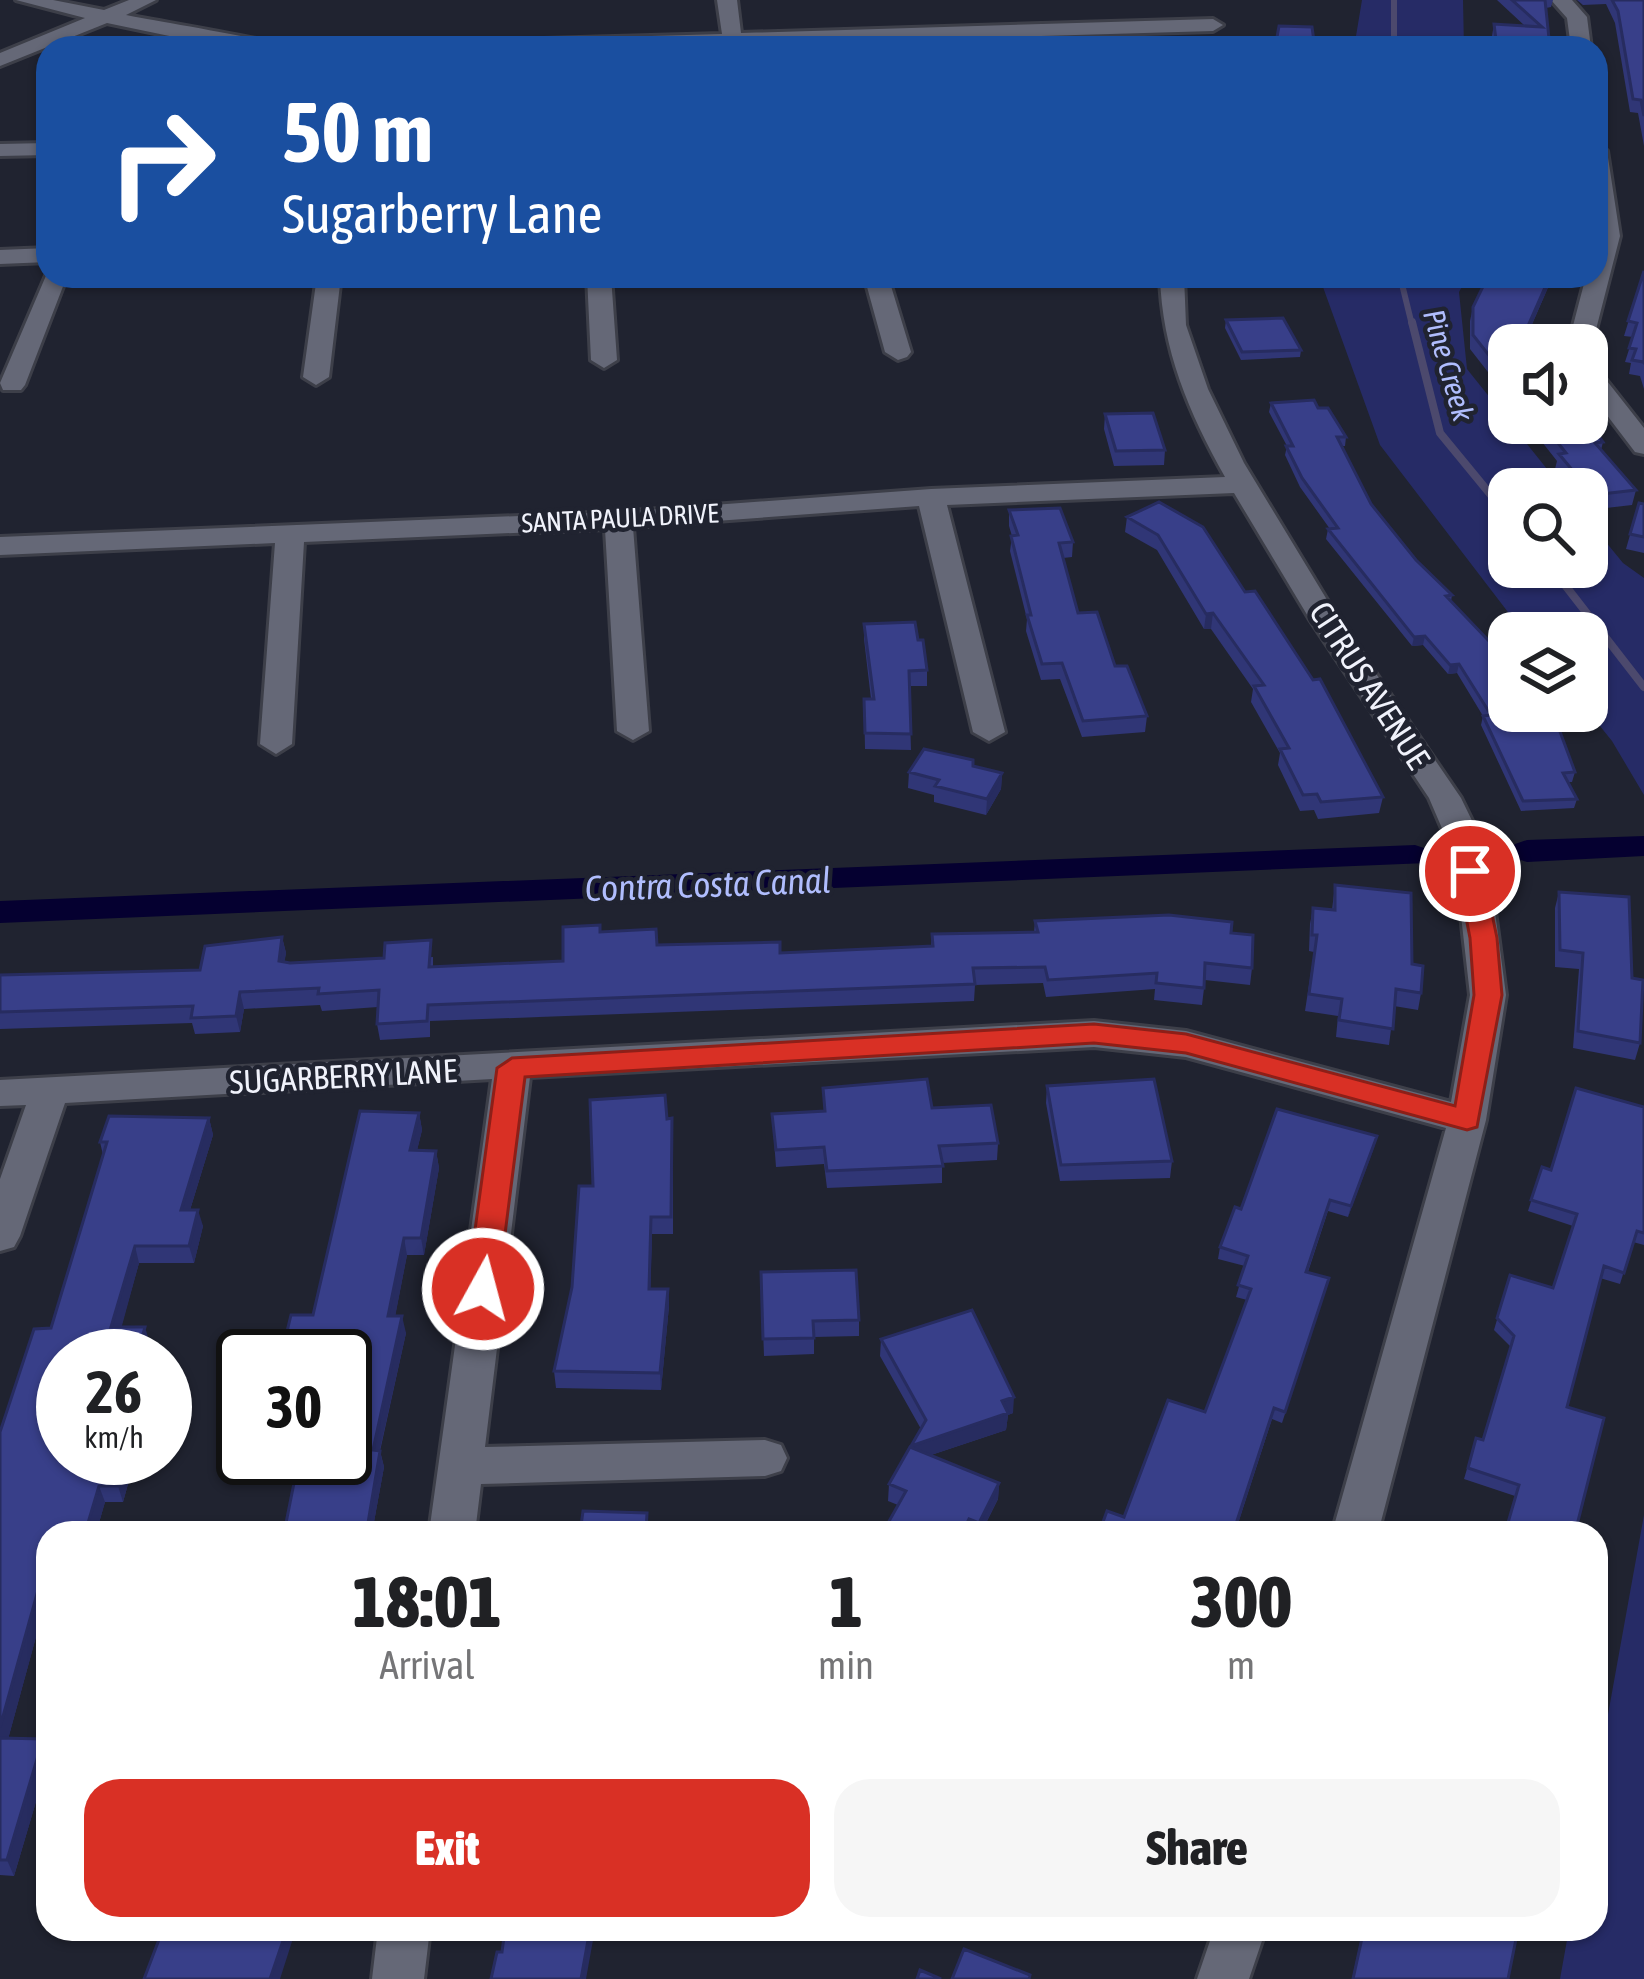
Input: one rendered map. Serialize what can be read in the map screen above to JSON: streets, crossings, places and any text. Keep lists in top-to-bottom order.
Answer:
{
  "streets": {
    "street": ["SANTA PAULA DRIVE", "CITRUS AVENUE", "SUGARBERRY LANE"]
  },
  "crossings": [
    ["SANTA PAULA DRIVE", "CITRUS AVENUE"],
    ["CITRUS AVENUE", "SUGARBERRY LANE"]
  ],
  "water": ["Pine Creek", "Contra Costa Canal"],
  "page": {
    "turn": ["50 m", "Sugarberry Lane"],
    "speed": "26 km/h",
    "limit": "30",
    "eta": [
      "18:01",
      "Arrival",
      "1",
      "min",
      "300",
      "m"
    ],
    "buttons": ["Exit", "Share"]
  }
}
